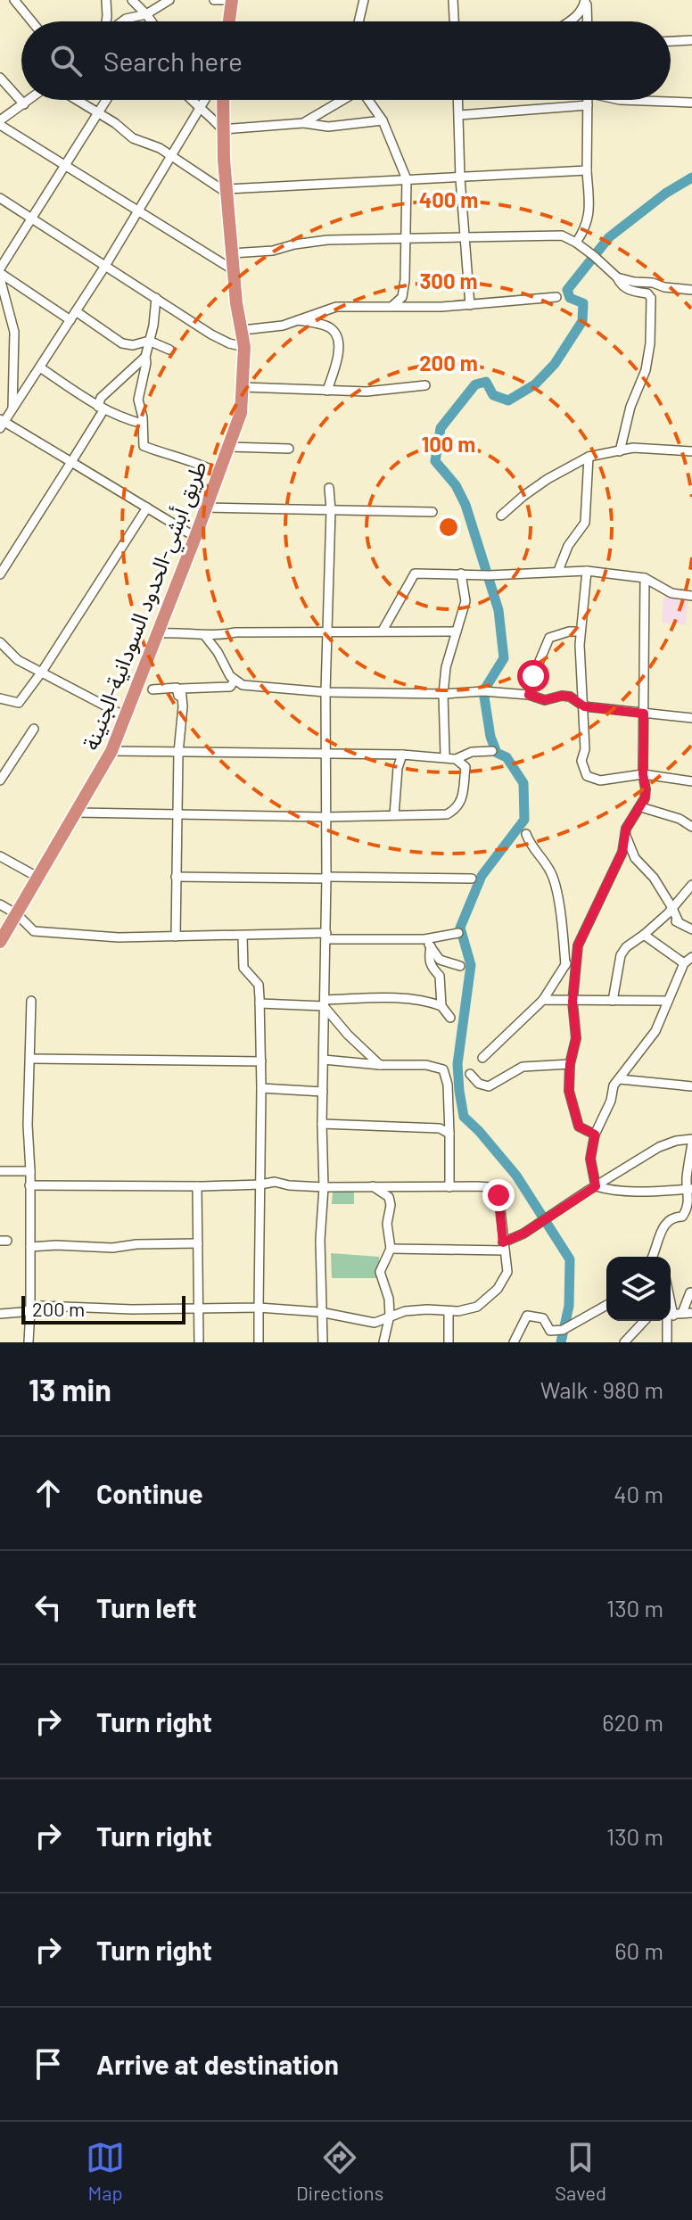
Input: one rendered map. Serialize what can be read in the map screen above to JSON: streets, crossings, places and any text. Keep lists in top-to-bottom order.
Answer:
{
  "streets": {
    "highway": ["طريق أبشي-الحدود السودانية-الجنينة"]
  },
  "scale_bar": "200 m",
  "page": {
    "search": "Search here",
    "scale": "200 m",
    "heading": ["13 min", "Walk · 980 m"],
    "list": [
      ["Continue", "40 m"],
      ["Turn left", "130 m"],
      ["Turn right", "620 m"],
      ["Turn right", "130 m"],
      ["Turn right", "60 m"],
      "Arrive at destination"
    ],
    "nav": ["Map", "Directions", "Saved"]
  },
  "rings": [
    "400 m",
    "300 m",
    "200 m",
    "100 m"
  ]
}
